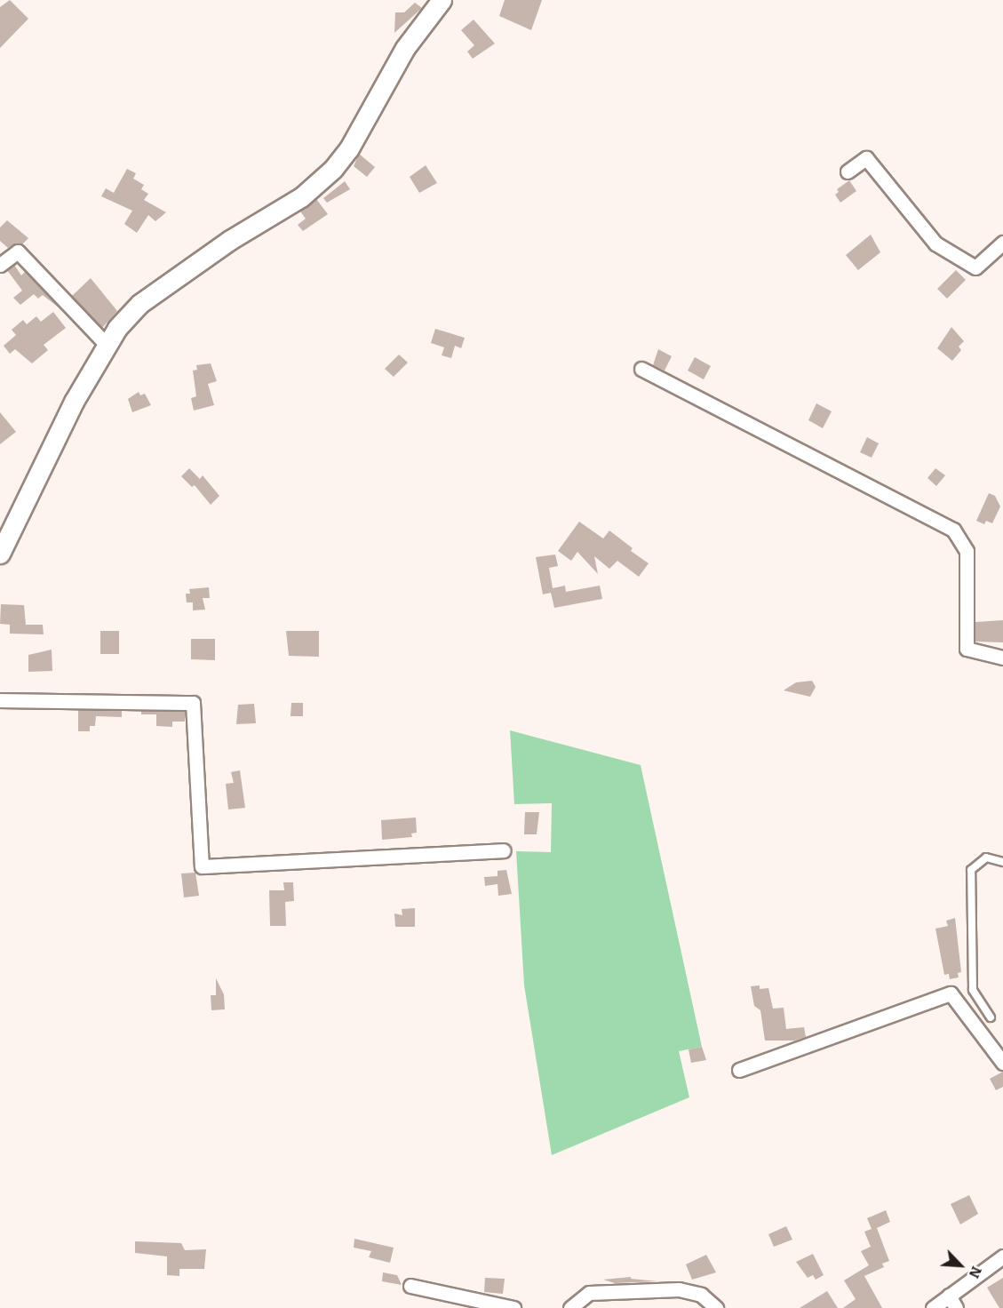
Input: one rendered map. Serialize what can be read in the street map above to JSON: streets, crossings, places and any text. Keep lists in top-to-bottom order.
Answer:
{
  "north": "bottom right"
}
